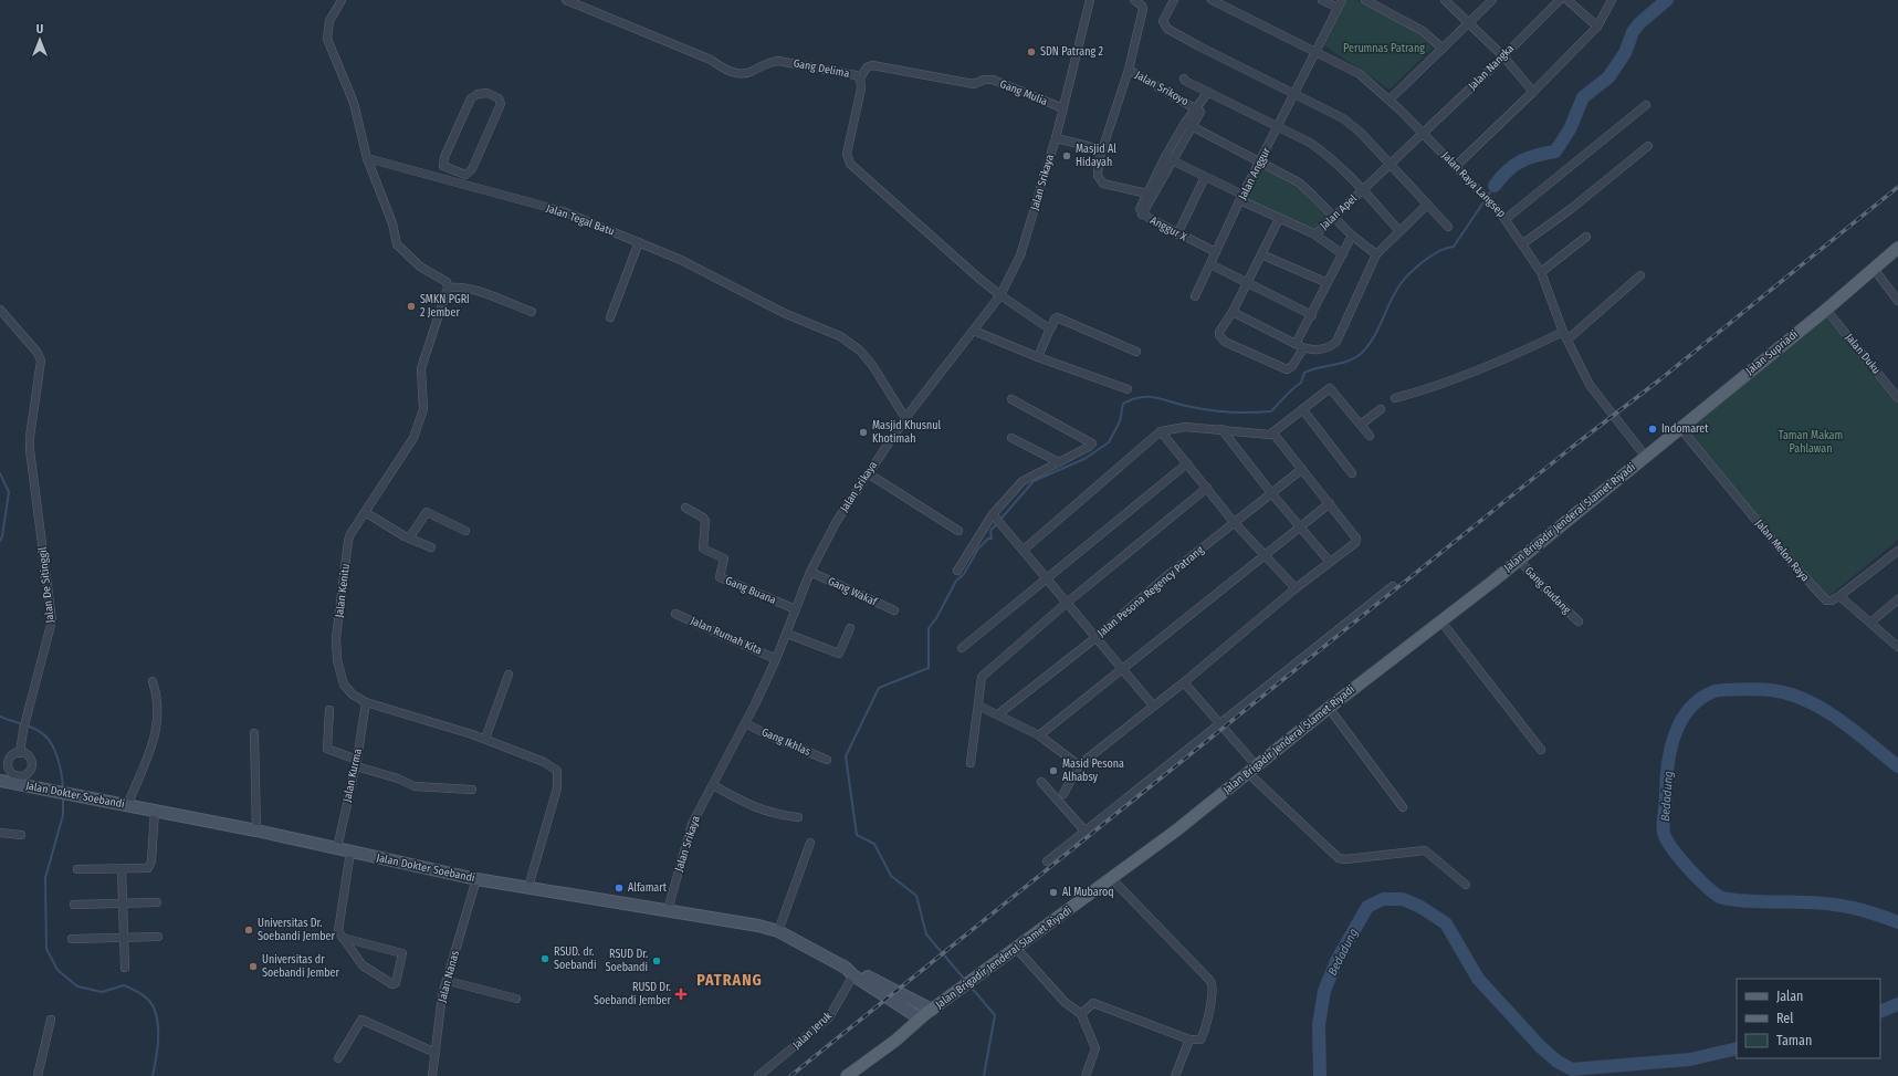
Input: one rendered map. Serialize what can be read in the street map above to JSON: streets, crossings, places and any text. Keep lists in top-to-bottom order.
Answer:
{
  "streets": {
    "main road": ["Jalan Supriadi", "Jalan Brigadir Jenderal Slamet Riyadi", "Jalan Dokter Soebandi"],
    "street": [
      "Jalan Nangka",
      "Gang Delima",
      "Jalan Srikoyo",
      "Gang Mulia",
      "Jalan Anggur",
      "Jalan Srikaya",
      "Jalan Raya Langsep",
      "Jalan Apel",
      "Jalan Tegal Batu",
      "Anggur X",
      "Jalan Duku",
      "Jalan Melon Raya",
      "Jalan De Sitinggil",
      "Jalan Kenitu",
      "Gang Buana",
      "Gang Gudang",
      "Gang Wakaf",
      "Jalan Pesona Regency Patrang",
      "Jalan Rumah Kita",
      "Gang Ikhlas",
      "Jalan Kurma",
      "Jalan Nanas",
      "Jalan Jeruk"
    ]
  },
  "crossings": [
    ["Jalan Nangka", "Jalan Raya Langsep"],
    ["Jalan Nangka", "Jalan Apel"],
    ["Gang Delima", "Gang Mulia"],
    ["Gang Delima", "Jalan Srikaya"],
    ["Gang Mulia", "Jalan Srikaya"],
    ["Jalan Anggur", "Jalan Raya Langsep"],
    ["Jalan Anggur", "Jalan Apel"],
    ["Jalan Anggur", "Anggur X"],
    ["Jalan Srikaya", "Jalan Tegal Batu"],
    ["Jalan Srikaya", "Gang Buana"],
    ["Jalan Srikaya", "Gang Wakaf"],
    ["Jalan Srikaya", "Jalan Rumah Kita"],
    ["Jalan Srikaya", "Gang Ikhlas"],
    ["Jalan Srikaya", "Jalan Dokter Soebandi"],
    ["Jalan Raya Langsep", "Jalan Apel"],
    ["Jalan Raya Langsep", "Jalan Supriadi"],
    ["Jalan Raya Langsep", "Jalan Brigadir Jenderal Slamet Riyadi"],
    ["Jalan Supriadi", "Jalan Duku"],
    ["Jalan Supriadi", "Jalan Brigadir Jenderal Slamet Riyadi"],
    ["Jalan Supriadi", "Jalan Melon Raya"],
    ["Jalan Brigadir Jenderal Slamet Riyadi", "Gang Gudang"],
    ["Jalan Brigadir Jenderal Slamet Riyadi", "Jalan Dokter Soebandi"],
    ["Jalan Kenitu", "Jalan Kurma"],
    ["Jalan Kenitu", "Jalan Dokter Soebandi"],
    ["Jalan Kurma", "Jalan Dokter Soebandi"],
    ["Jalan Dokter Soebandi", "Jalan Nanas"],
    ["Jalan Dokter Soebandi", "Jalan Jeruk"]
  ],
  "districts": ["PATRANG"],
  "water": ["Bedadung"],
  "parks": ["Perumnas Patrang", "Taman Makam Pahlawan"],
  "places": {
    "other": [
      "SDN Patrang 2",
      "Masjid Al Hidayah",
      "SMKN PGRI 2 Jember",
      "Indomaret",
      "Masjid Khusnul Khotimah",
      "Masid Pesona Alhabsy",
      "Alfamart",
      "Al Mubaroq",
      "Universitas Dr. Soebandi Jember",
      "RSUD. dr. Soebandi",
      "RSUD Dr. Soebandi",
      "Universitas dr Soebandi Jember"
    ],
    "health": ["RUSD Dr. Soebandi Jember"]
  },
  "legend": ["Jalan", "Rel", "Taman"],
  "north": "top"
}
